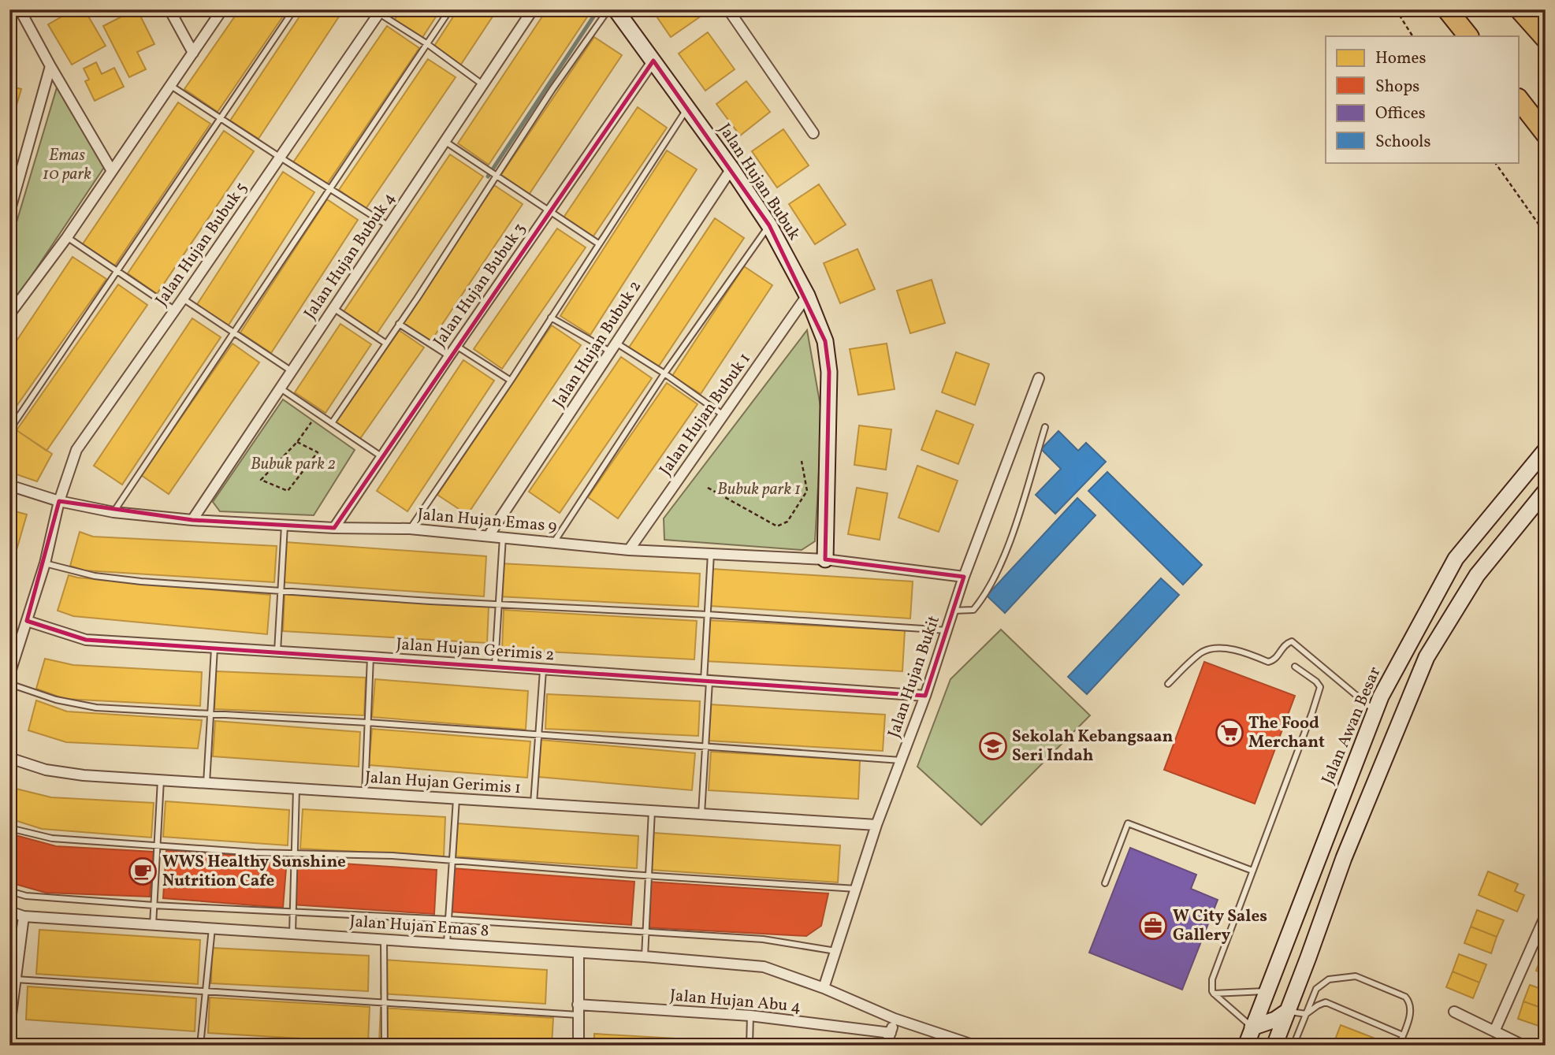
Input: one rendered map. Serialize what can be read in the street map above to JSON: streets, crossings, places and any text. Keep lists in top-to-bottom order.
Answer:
{
  "streets": {
    "main road": ["Jalan Hujan Bubuk", "Jalan Awan Besar"],
    "street": [
      "Jalan Hujan Bubuk 5",
      "Jalan Hujan Bubuk 4",
      "Jalan Hujan Bubuk 3",
      "Jalan Hujan Bubuk 2",
      "Jalan Hujan Bubuk 1",
      "Jalan Hujan Emas 9",
      "Jalan Hujan Gerimis 2",
      "Jalan Hujan Bukit",
      "Jalan Hujan Gerimis 1",
      "Jalan Hujan Emas 8",
      "Jalan Hujan Abu 4"
    ]
  },
  "crossings": [
    ["Jalan Hujan Bubuk", "Jalan Hujan Bubuk 3"],
    ["Jalan Hujan Bubuk", "Jalan Hujan Bubuk 2"],
    ["Jalan Hujan Bubuk", "Jalan Hujan Bubuk 1"],
    ["Jalan Hujan Bubuk", "Jalan Hujan Emas 9"],
    ["Jalan Hujan Bubuk 5", "Jalan Hujan Emas 9"],
    ["Jalan Hujan Bubuk 5", "Jalan Hujan Gerimis 2"],
    ["Jalan Hujan Bubuk 4", "Jalan Hujan Emas 9"],
    ["Jalan Hujan Bubuk 3", "Jalan Hujan Emas 9"],
    ["Jalan Hujan Bubuk 2", "Jalan Hujan Emas 9"],
    ["Jalan Hujan Bubuk 1", "Jalan Hujan Emas 9"],
    ["Jalan Hujan Emas 9", "Jalan Hujan Bukit"],
    ["Jalan Hujan Gerimis 2", "Jalan Hujan Bukit"],
    ["Jalan Hujan Bukit", "Jalan Hujan Gerimis 1"],
    ["Jalan Hujan Bukit", "Jalan Hujan Emas 8"]
  ],
  "parks": ["Emas 10 park", "Bubuk park 2", "Bubuk park 1"],
  "places": {
    "supermarket": ["The Food Merchant"],
    "school or university": ["Sekolah Kebangsaan Seri Indah"],
    "cafe": ["WWS Healthy Sunshine Nutrition Cafe"],
    "office": ["W City Sales Gallery"]
  },
  "legend": [
    "Homes",
    "Shops",
    "Offices",
    "Schools"
  ]
}
